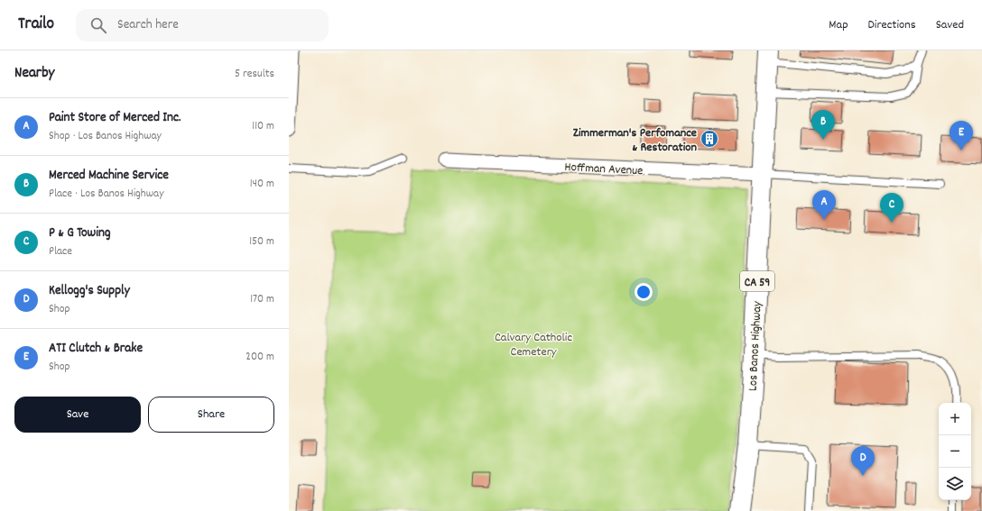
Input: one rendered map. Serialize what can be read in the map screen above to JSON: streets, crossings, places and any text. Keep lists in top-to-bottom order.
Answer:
{
  "streets": {
    "highway": ["CA 59", "Los Banos Highway"],
    "street": ["Hoffman Avenue"]
  },
  "crossings": [
    ["Hoffman Avenue", "Los Banos Highway"]
  ],
  "parks": ["Calvary Catholic Cemetery"],
  "places": {
    "building": ["Zimmerman's Perfomance & Restoration"]
  },
  "page": {
    "header": "Trailo",
    "search": "Search here",
    "nav": ["Map", "Directions", "Saved"],
    "heading": ["Nearby", "5 results"],
    "list": [
      {
        "mark": "A",
        "name": "Paint Store of Merced Inc.",
        "note": "Shop · Los Banos Highway",
        "value": "110 m"
      },
      {
        "mark": "B",
        "name": "Merced Machine Service",
        "note": "Place · Los Banos Highway",
        "value": "140 m"
      },
      {
        "mark": "C",
        "name": "P & G Towing",
        "note": "Place",
        "value": "150 m"
      },
      {
        "mark": "D",
        "name": "Kellogg's Supply",
        "note": "Shop",
        "value": "170 m"
      },
      {
        "mark": "E",
        "name": "ATI Clutch & Brake",
        "note": "Shop",
        "value": "200 m"
      }
    ],
    "pins": [
      "B",
      "E",
      "A",
      "C",
      "D"
    ],
    "buttons": ["Save", "Share"],
    "map_buttons": ["+", "−"]
  }
}
